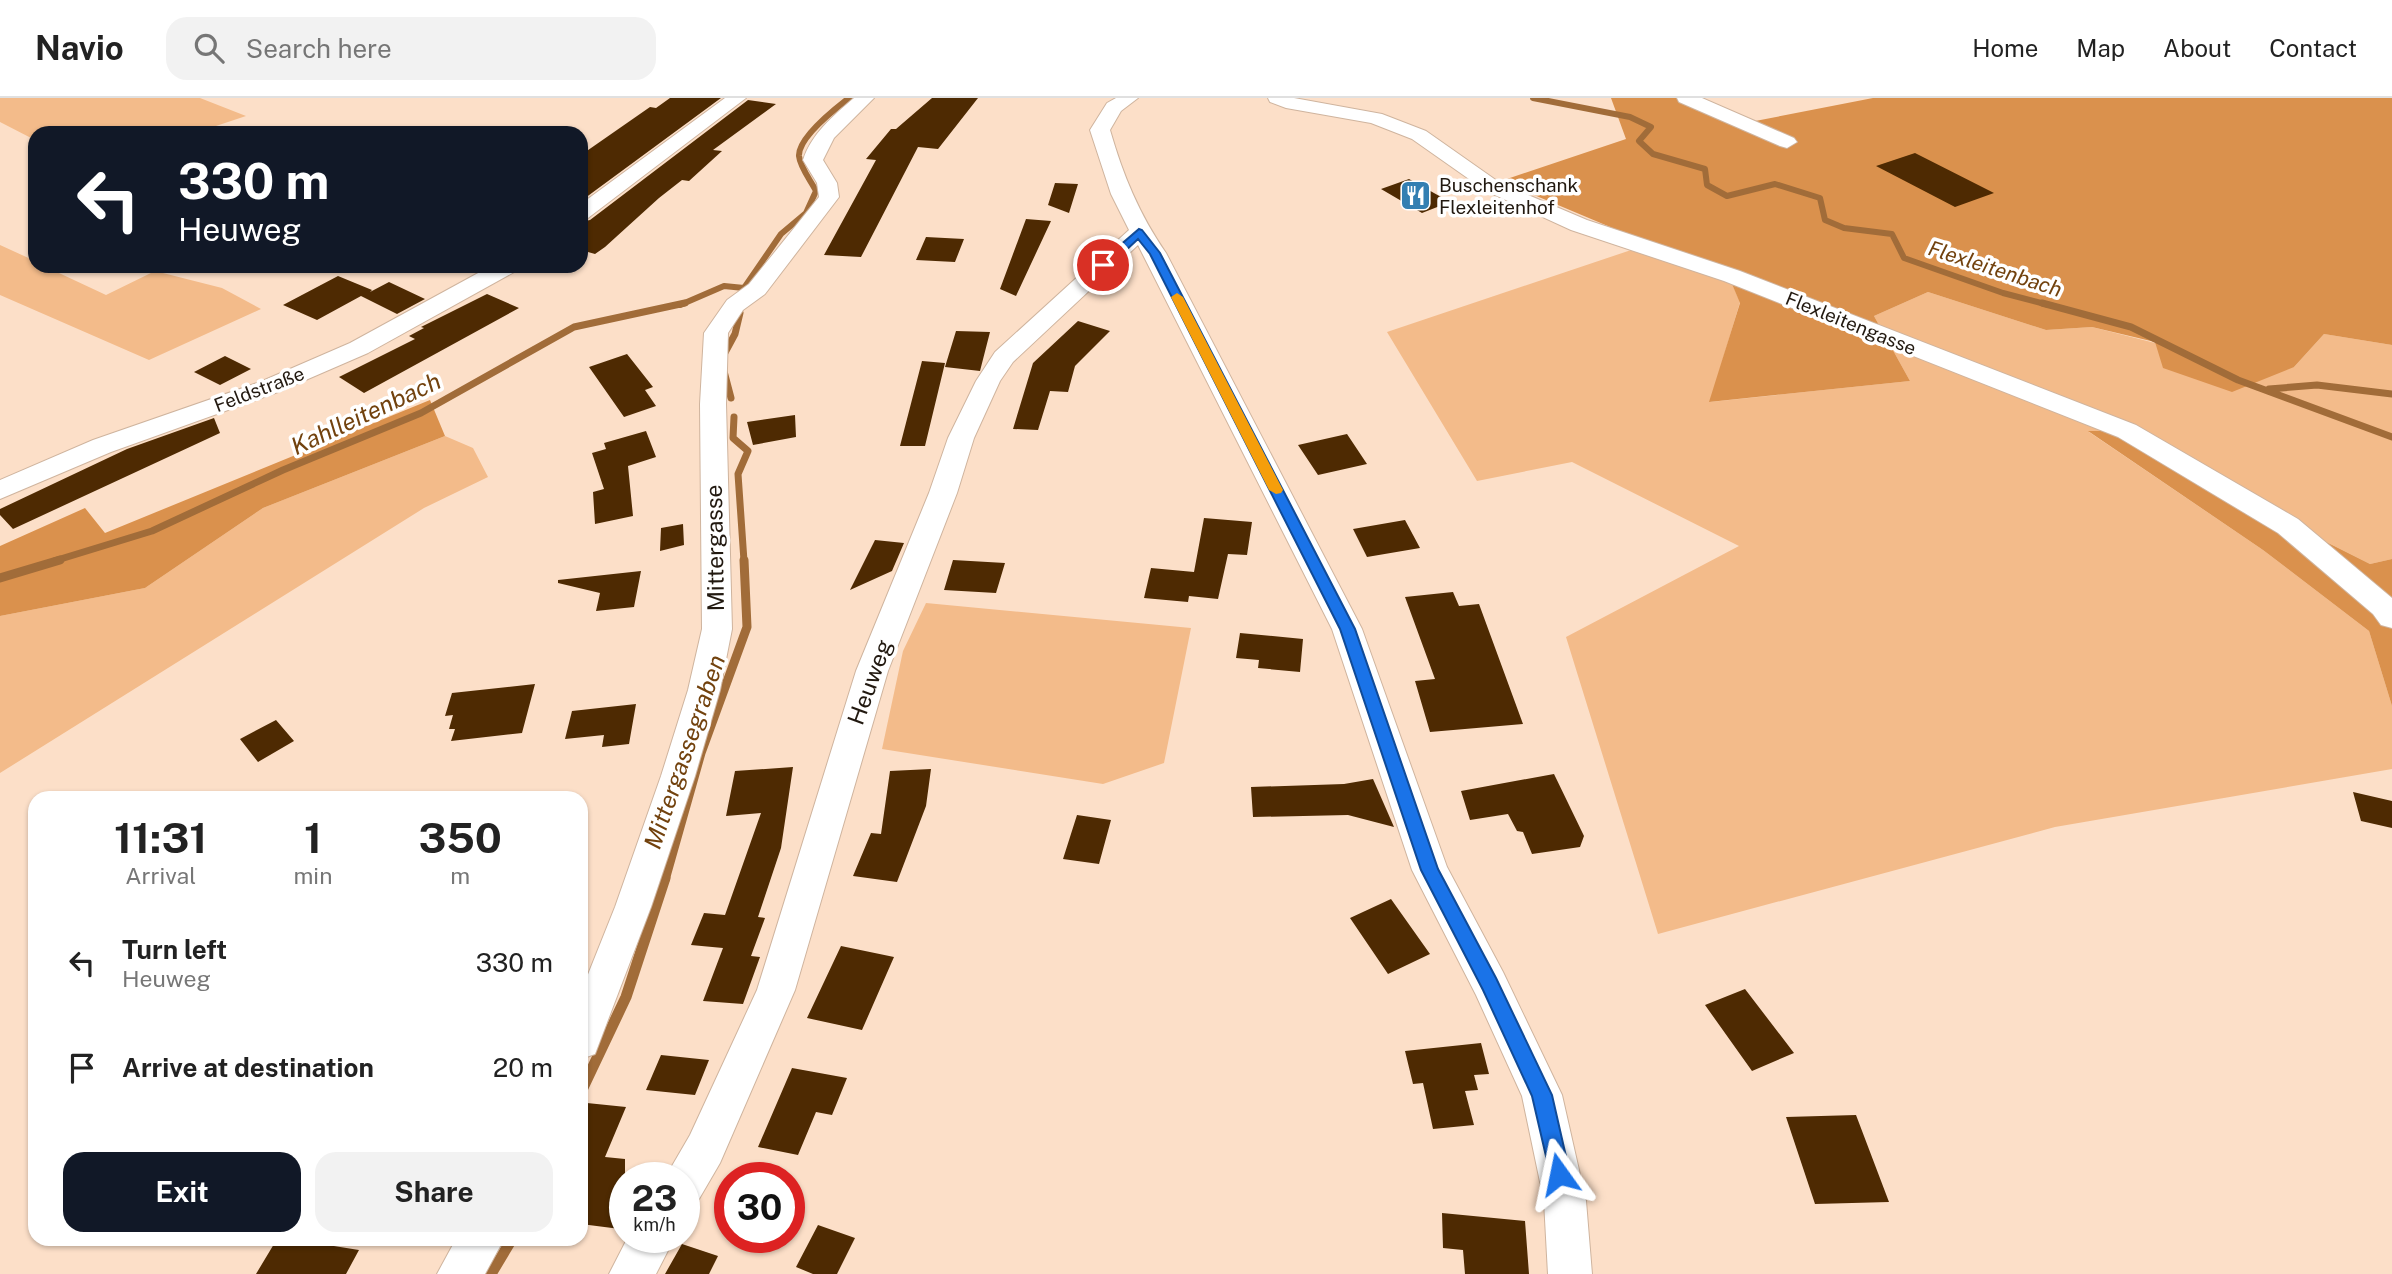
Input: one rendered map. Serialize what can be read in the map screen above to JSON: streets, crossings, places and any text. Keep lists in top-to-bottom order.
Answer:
{
  "streets": {
    "street": [
      "Flexleitengasse",
      "Feldstraße",
      "Mittergasse",
      "Heuweg"
    ]
  },
  "water": ["Flexleitenbach", "Kahlleitenbach", "Mittergassegraben"],
  "places": {
    "restaurant": ["Buschenschank Flexleitenhof"]
  },
  "page": {
    "header": "Navio",
    "search": "Search here",
    "nav": [
      "Home",
      "Map",
      "About",
      "Contact"
    ],
    "turn": ["330 m", "Heuweg"],
    "eta": [
      "11:31",
      "Arrival",
      "1",
      "min",
      "350",
      "m"
    ],
    "list": [
      {
        "name": "Turn left",
        "note": "Heuweg",
        "value": "330 m"
      },
      {
        "name": "Arrive at destination",
        "value": "20 m"
      }
    ],
    "buttons": ["Exit", "Share"],
    "speed": "23 km/h",
    "limit": "30"
  }
}
